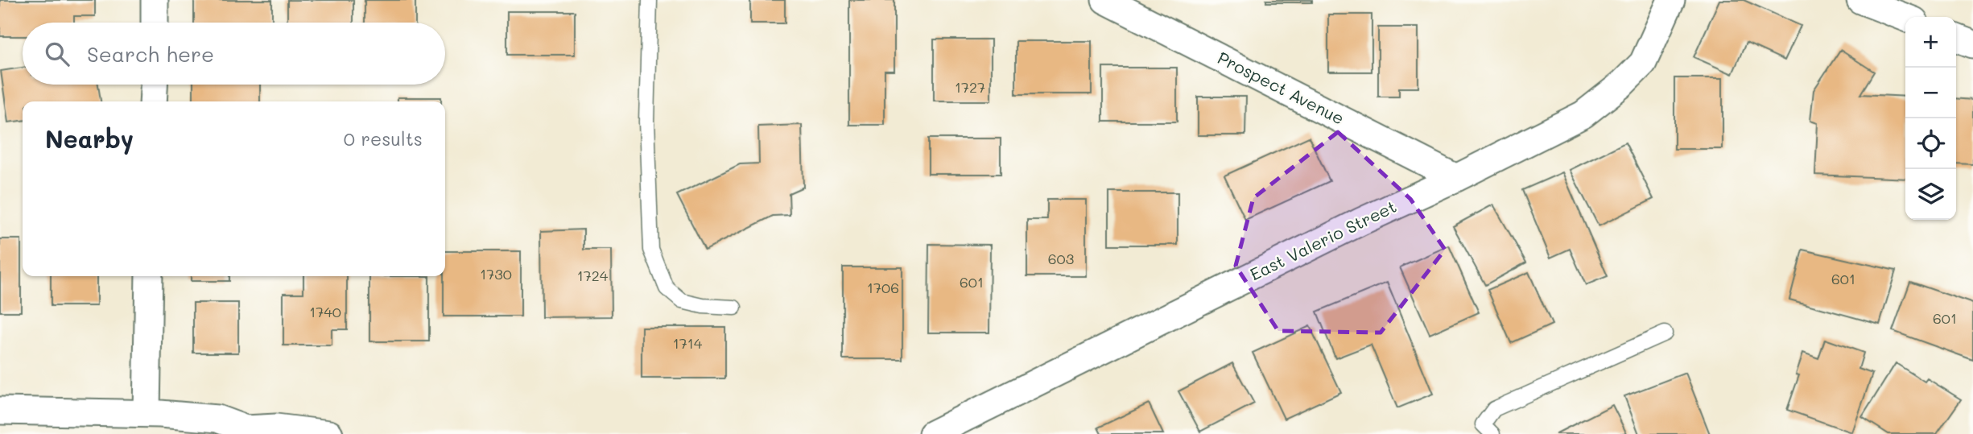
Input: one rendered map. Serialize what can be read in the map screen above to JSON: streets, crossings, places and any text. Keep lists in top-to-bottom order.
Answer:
{
  "streets": {
    "street": ["Prospect Avenue", "East Valerio Street"]
  },
  "crossings": [
    ["Prospect Avenue", "East Valerio Street"]
  ],
  "house_numbers": [
    "1727",
    "603",
    "1730",
    "1724",
    "601",
    "601",
    "1706",
    "1740",
    "601",
    "1714"
  ],
  "page": {
    "map_buttons": ["+", "−"],
    "search": "Search here",
    "heading": ["Nearby", "0 results"]
  }
}
